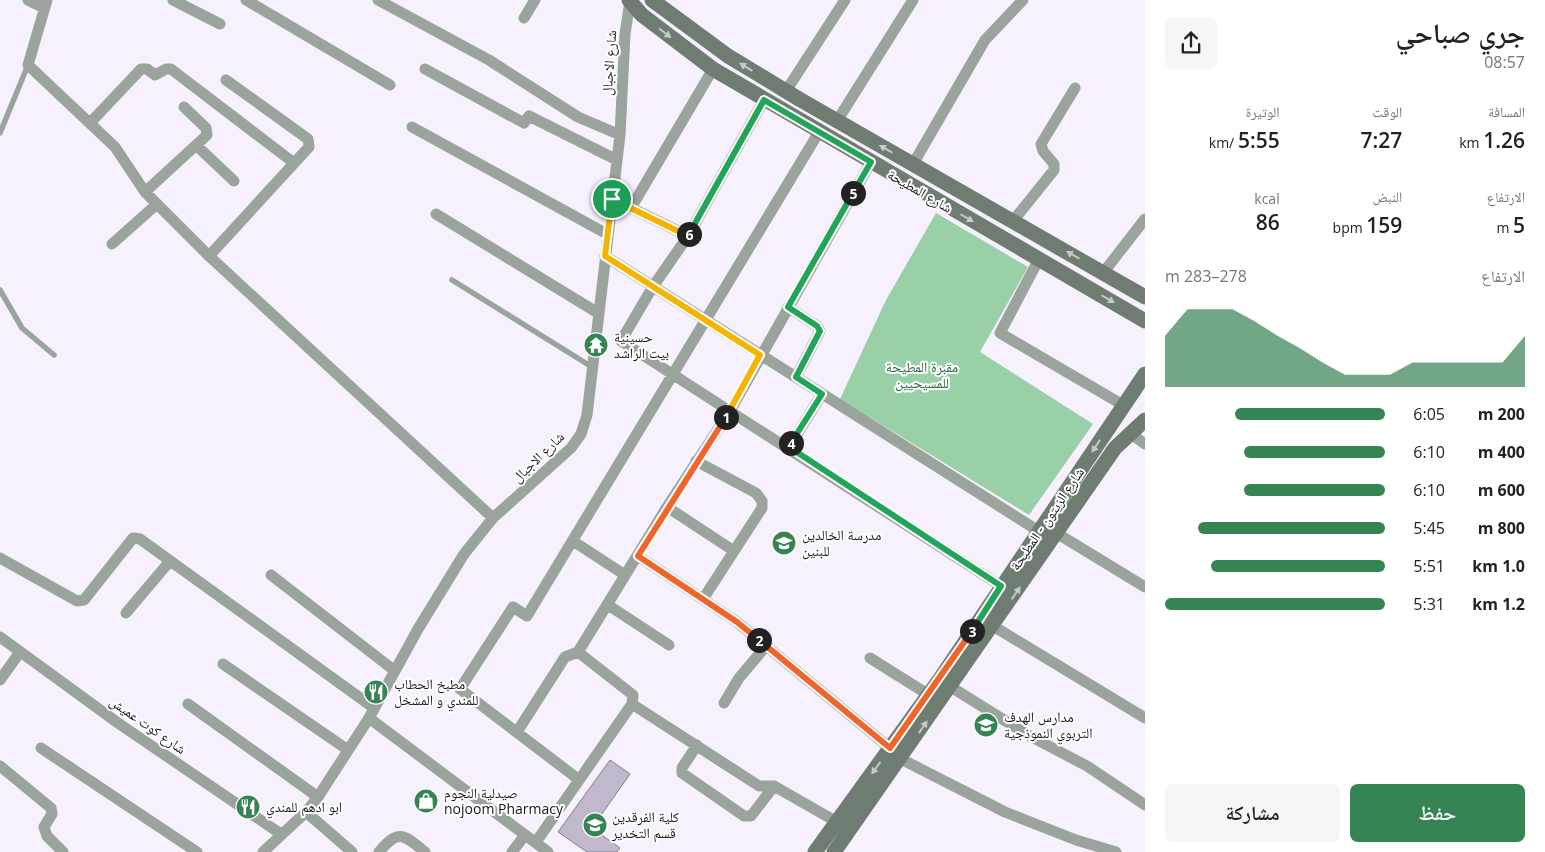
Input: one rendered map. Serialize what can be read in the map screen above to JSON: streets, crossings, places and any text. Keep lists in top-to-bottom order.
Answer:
{
  "streets": {
    "street": [
      "شارع الاجبال",
      "شارع المطيحة",
      "شارع الزيتون - المطيحة",
      "شارع كوت عميش"
    ]
  },
  "crossings": [
    ["شارع الاجبال", "شارع المطيحة"],
    ["شارع الاجبال", "شارع كوت عميش"]
  ],
  "parks": ["مقبرة المطيحة للمسيحيين"],
  "places": {
    "temple": ["حسينية بيت الراشد"],
    "school or university": ["مدرسة الخالدين للبنين", "مدارس الهدف التربوي النموذجية", "كلية الفرقدين قسم التخدير"],
    "restaurant": ["مطبخ الحطاب للمندي و المشخل", "ابو ادهم للمندي"],
    "shop": ["صيدلية النجوم nojoom Pharmacy"]
  },
  "page": {
    "heading": ["جري صباحي", "08:57"],
    "stats": [
      ["المسافة", "1.26 km"],
      ["الوقت", "7:27"],
      ["الوتيرة", "5:55 /km"],
      ["الارتفاع", "5 m"],
      ["النبض", "159 bpm"],
      ["kcal", "86"]
    ],
    "pins": [
      "5",
      "6",
      "1",
      "4",
      "3",
      "2"
    ],
    "chart": ["الارتفاع", "278–283 m"],
    "list": [
      {
        "name": "200 m",
        "note": "6:05"
      },
      {
        "name": "400 m",
        "note": "6:10"
      },
      {
        "name": "600 m",
        "note": "6:10"
      },
      {
        "name": "800 m",
        "note": "5:45"
      },
      {
        "name": "1.0 km",
        "note": "5:51"
      },
      {
        "name": "1.2 km",
        "note": "5:31"
      }
    ],
    "buttons": ["حفظ", "مشاركة"]
  }
}
